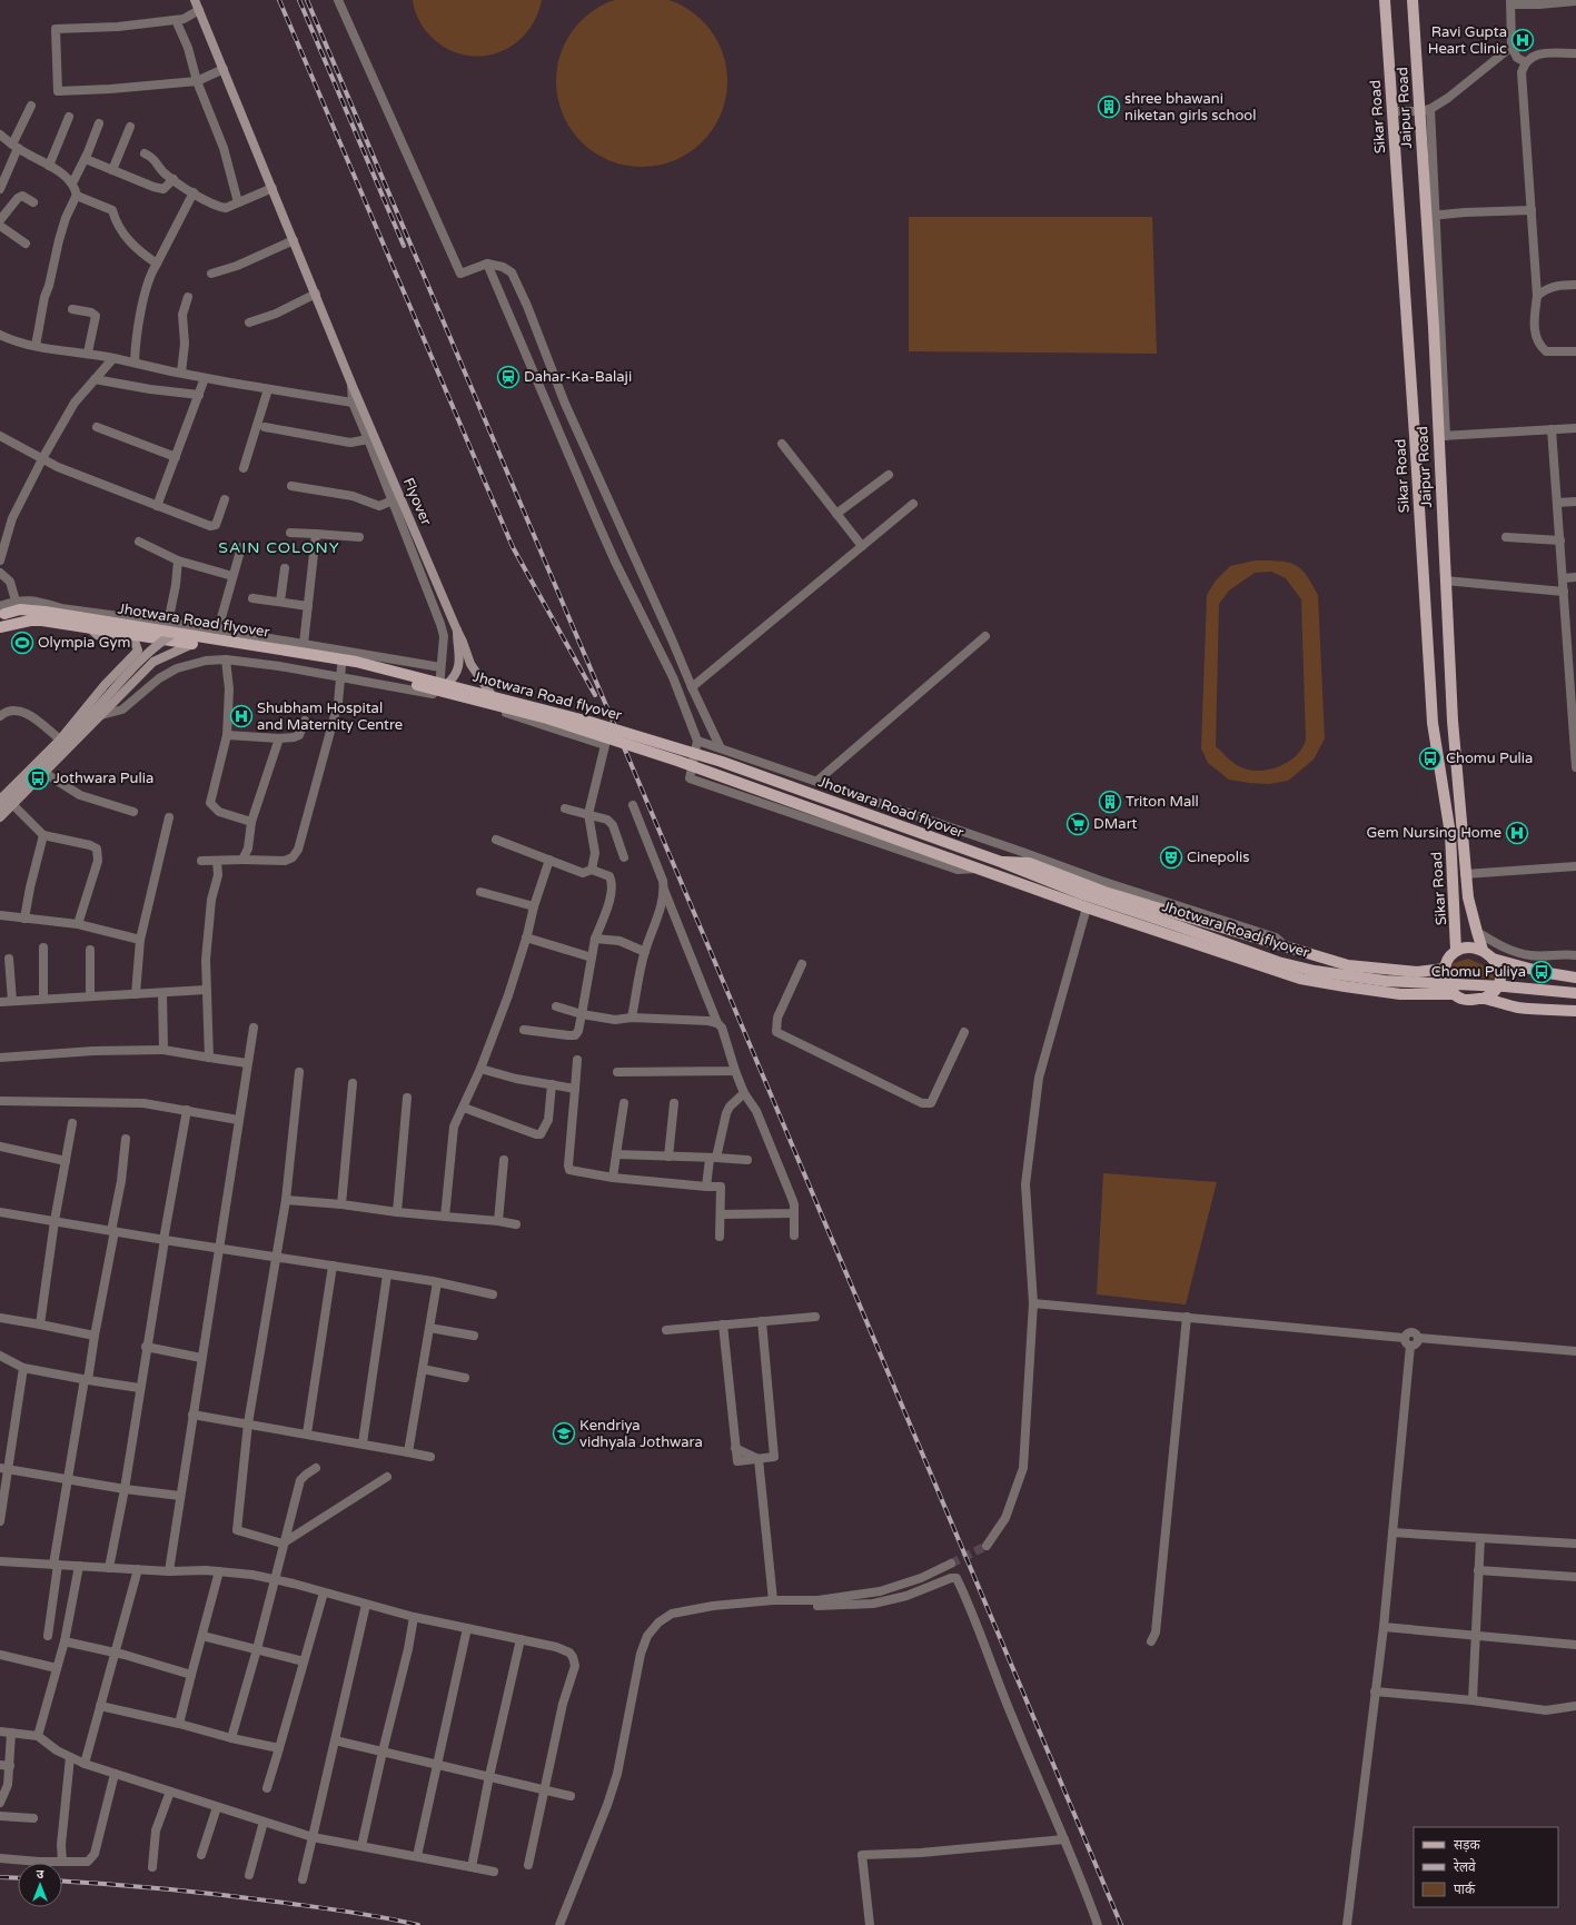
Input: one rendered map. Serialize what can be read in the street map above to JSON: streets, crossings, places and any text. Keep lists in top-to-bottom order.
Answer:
{
  "streets": {
    "main road": [
      "Jaipur Road",
      "Sikar Road",
      "Flyover",
      "Jhotwara Road flyover"
    ]
  },
  "crossings": [
    ["Sikar Road", "Jhotwara Road flyover"],
    ["Flyover", "Jhotwara Road flyover"]
  ],
  "districts": ["SAIN COLONY"],
  "places": {
    "hospital": ["Ravi Gupta Heart Clinic", "Shubham Hospital and Maternity Centre", "Gem Nursing Home"],
    "building": ["shree bhawani niketan girls school", "Triton Mall"],
    "station": ["Dahar-Ka-Balaji"],
    "sports": ["Olympia Gym"],
    "bus stop": ["Chomu Pulia", "Jothwara Pulia", "Chomu Puliya"],
    "supermarket": ["DMart"],
    "theatre": ["Cinepolis"],
    "school or university": ["Kendriya vidhyala Jothwara"]
  },
  "legend": ["सड़क", "रेलवे", "पार्क"],
  "north": "top"
}
